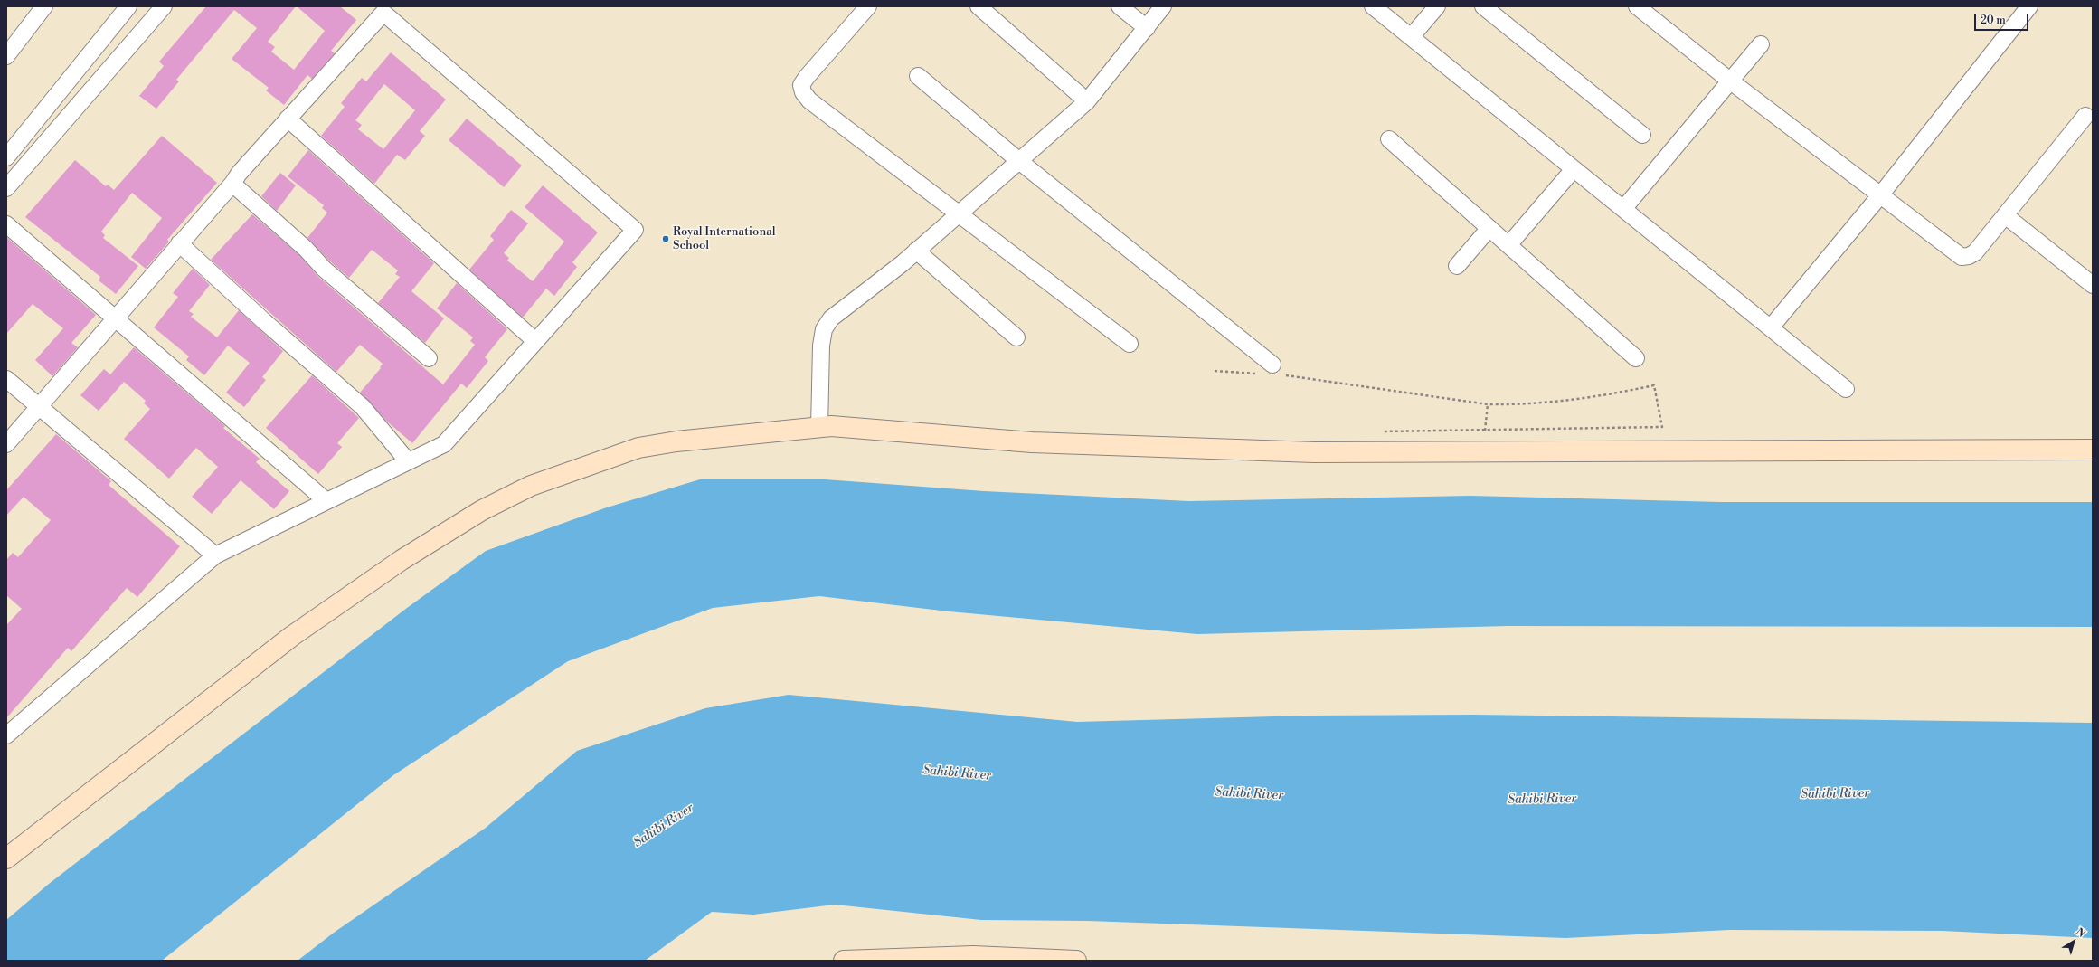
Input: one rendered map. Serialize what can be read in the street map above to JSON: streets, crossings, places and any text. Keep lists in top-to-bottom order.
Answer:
{
  "water": ["Sahibi River"],
  "places": ["Royal International School"],
  "scale_bar": "20 m",
  "north": "top right"
}
